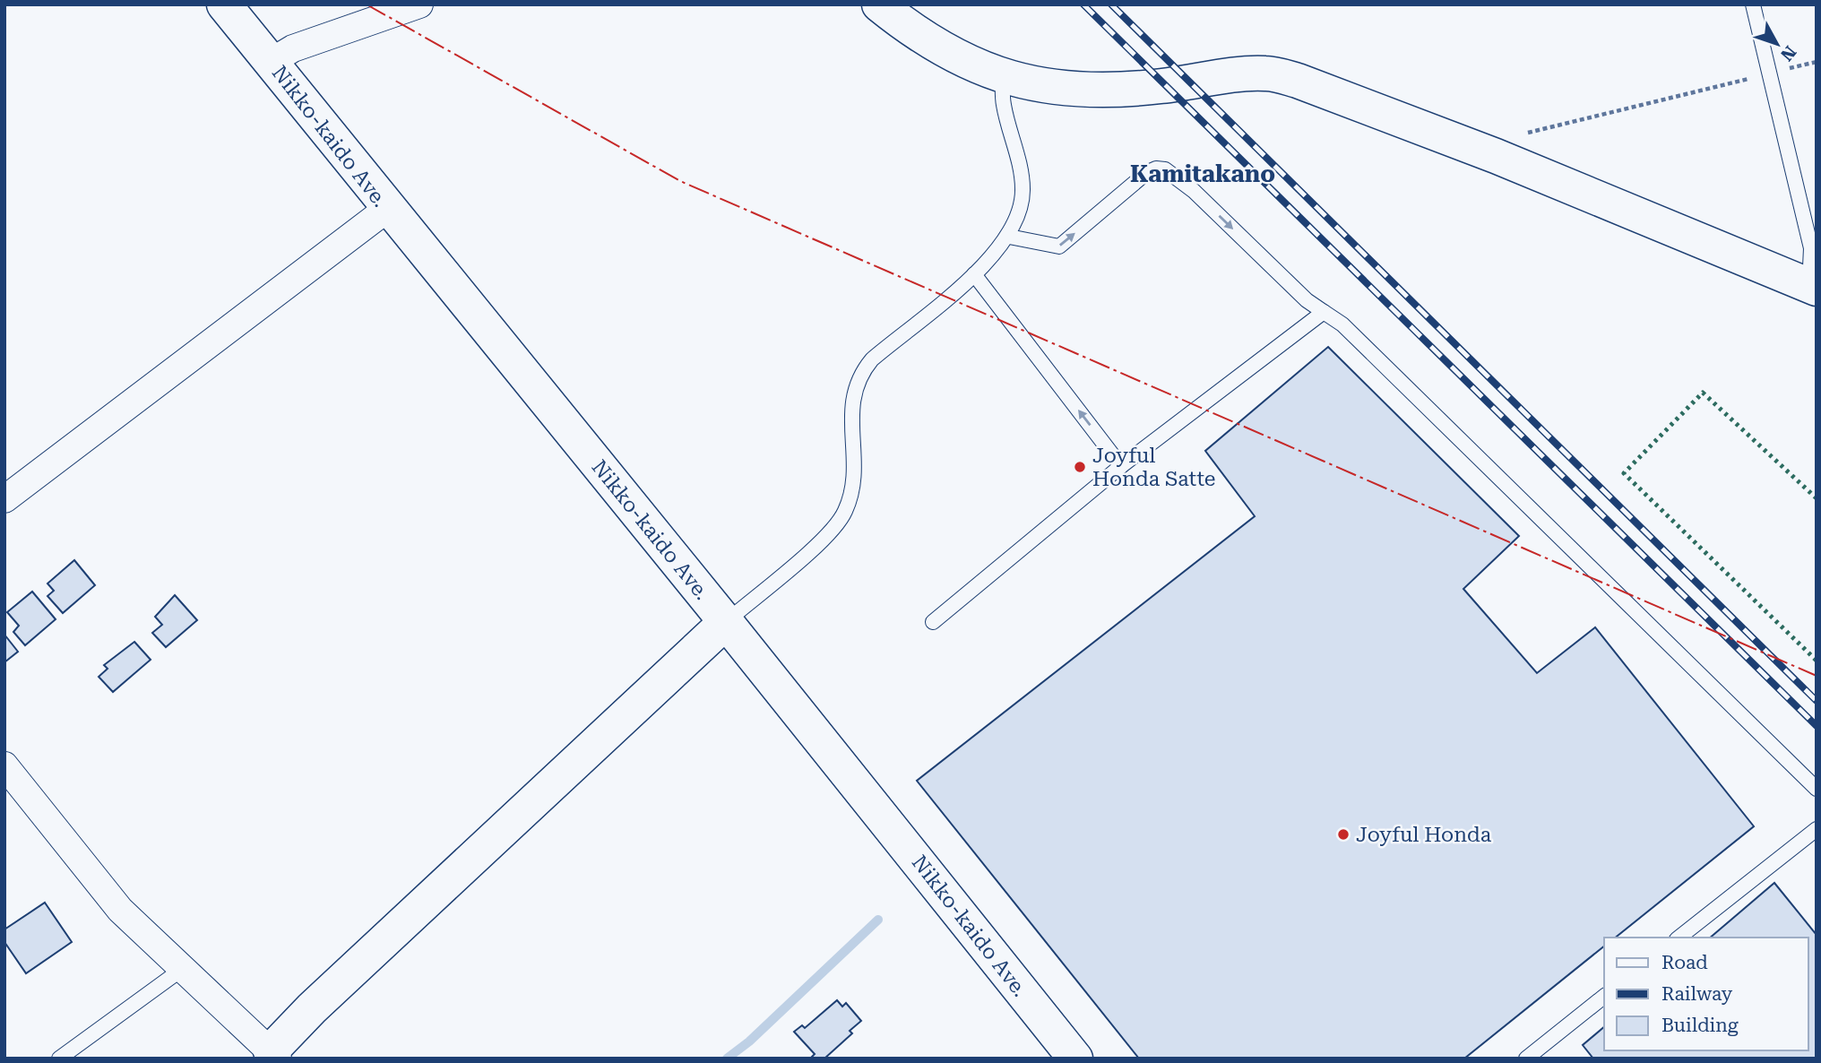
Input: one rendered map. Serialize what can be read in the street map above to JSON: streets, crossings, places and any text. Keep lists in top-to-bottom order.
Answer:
{
  "streets": {
    "main road": ["Nikko-kaido Ave."]
  },
  "districts": ["Kamitakano"],
  "places": ["Joyful Honda Satte", "Joyful Honda"],
  "legend": ["Road", "Railway", "Building"],
  "north": "bottom right"
}
